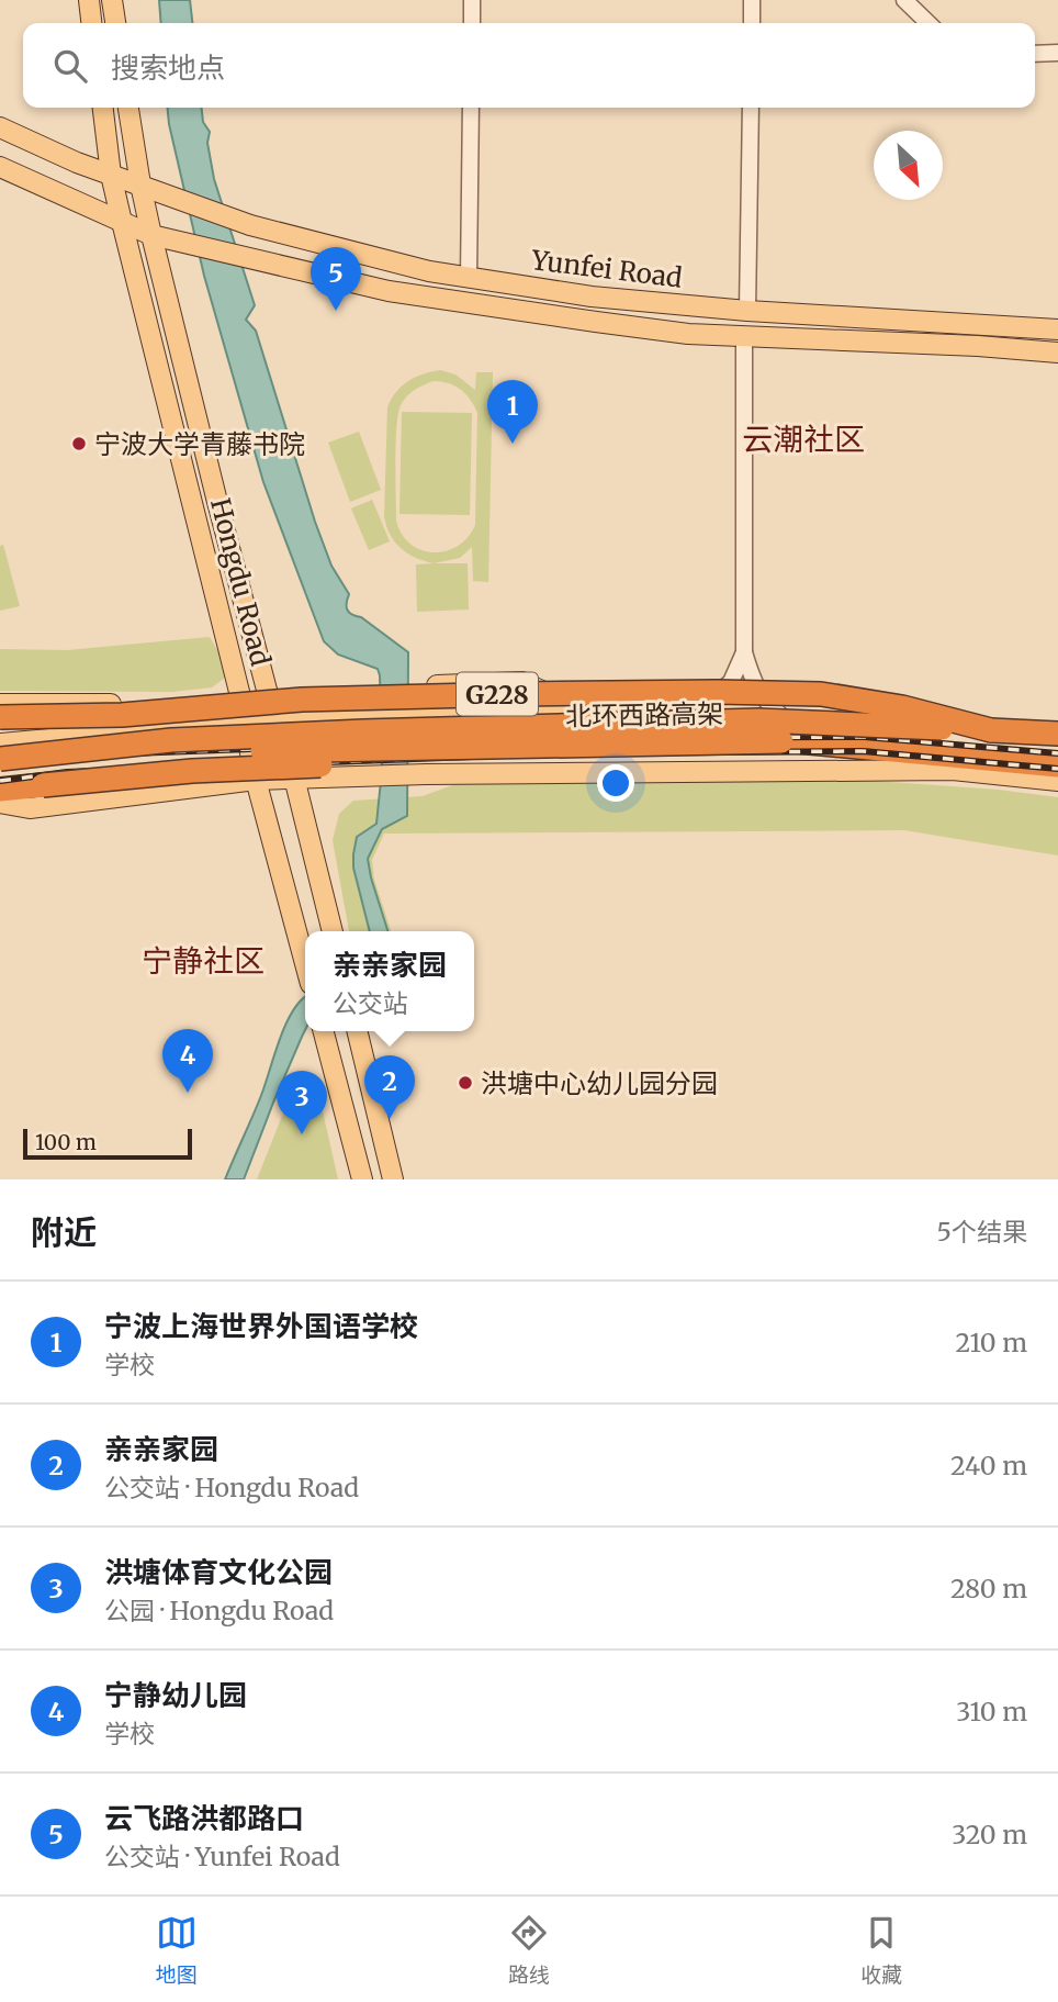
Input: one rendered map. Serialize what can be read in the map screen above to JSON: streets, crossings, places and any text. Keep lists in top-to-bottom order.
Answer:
{
  "streets": {
    "highway": ["G228", "北环西路高架"],
    "main road": ["Yunfei Road", "Hongdu Road"]
  },
  "crossings": [
    ["Yunfei Road", "Hongdu Road"],
    ["G228", "北环西路高架"]
  ],
  "districts": ["云潮社区", "宁静社区"],
  "places": ["宁波大学青藤书院", "洪塘中心幼儿园分园"],
  "scale_bar": "100 m",
  "north": "bottom right",
  "page": {
    "search": "搜索地点",
    "pins": [
      "5",
      "1",
      "4",
      "2",
      "3"
    ],
    "popup": ["亲亲家园", "公交站"],
    "scale": "100 m",
    "heading": ["附近", "5个结果"],
    "list": [
      {
        "mark": "1",
        "name": "宁波上海世界外国语学校",
        "note": "学校",
        "value": "210 m"
      },
      {
        "mark": "2",
        "name": "亲亲家园",
        "note": "公交站 · Hongdu Road",
        "value": "240 m"
      },
      {
        "mark": "3",
        "name": "洪塘体育文化公园",
        "note": "公园 · Hongdu Road",
        "value": "280 m"
      },
      {
        "mark": "4",
        "name": "宁静幼儿园",
        "note": "学校",
        "value": "310 m"
      },
      {
        "mark": "5",
        "name": "云飞路洪都路口",
        "note": "公交站 · Yunfei Road",
        "value": "320 m"
      }
    ],
    "nav": ["地图", "路线", "收藏"]
  }
}
